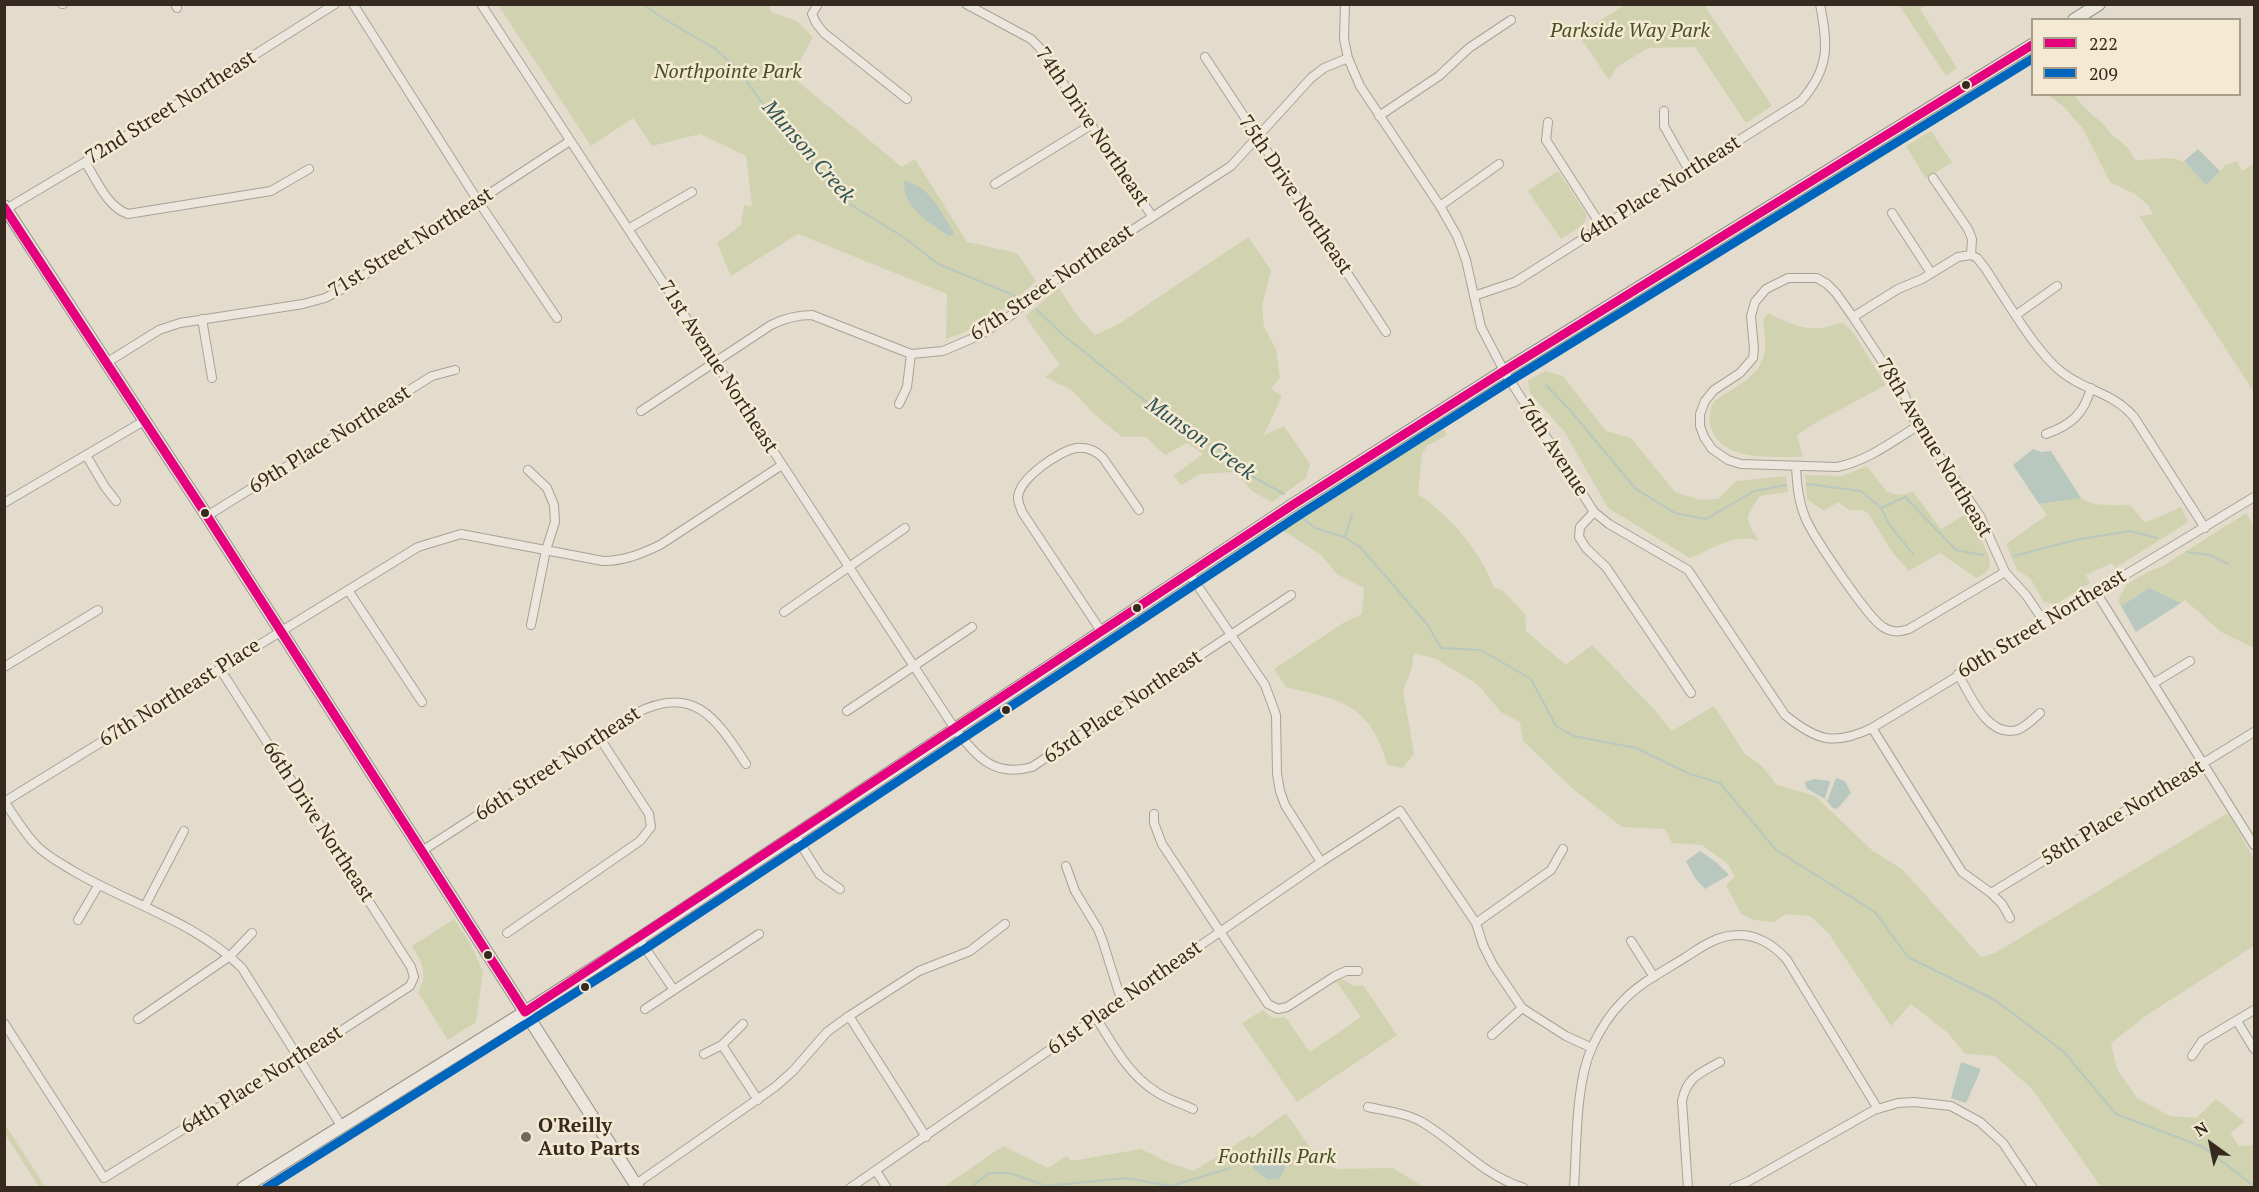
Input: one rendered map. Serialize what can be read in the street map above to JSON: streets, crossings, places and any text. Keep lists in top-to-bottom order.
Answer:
{
  "streets": {
    "street": [
      "72nd Street Northeast",
      "74th Drive Northeast",
      "64th Place Northeast",
      "75th Drive Northeast",
      "71st Street Northeast",
      "67th Street Northeast",
      "71st Avenue Northeast",
      "69th Place Northeast",
      "76th Avenue",
      "78th Avenue Northeast",
      "60th Street Northeast",
      "67th Northeast Place",
      "63rd Place Northeast",
      "66th Street Northeast",
      "58th Place Northeast",
      "66th Drive Northeast",
      "61st Place Northeast"
    ]
  },
  "crossings": [
    ["74th Drive Northeast", "67th Street Northeast"],
    ["64th Place Northeast", "76th Avenue"],
    ["64th Place Northeast", "66th Drive Northeast"],
    ["75th Drive Northeast", "67th Street Northeast"],
    ["71st Street Northeast", "71st Avenue Northeast"],
    ["67th Street Northeast", "71st Avenue Northeast"],
    ["67th Street Northeast", "76th Avenue"],
    ["71st Avenue Northeast", "67th Northeast Place"],
    ["71st Avenue Northeast", "63rd Place Northeast"],
    ["76th Avenue", "60th Street Northeast"],
    ["78th Avenue Northeast", "60th Street Northeast"],
    ["67th Northeast Place", "66th Drive Northeast"]
  ],
  "water": ["Munson Creek"],
  "parks": ["Parkside Way Park", "Northpointe Park", "Foothills Park"],
  "places": ["O'Reilly Auto Parts"],
  "lines": ["transit line 222", "transit line 209"],
  "legend": ["222", "209"],
  "north": "top left"
}
